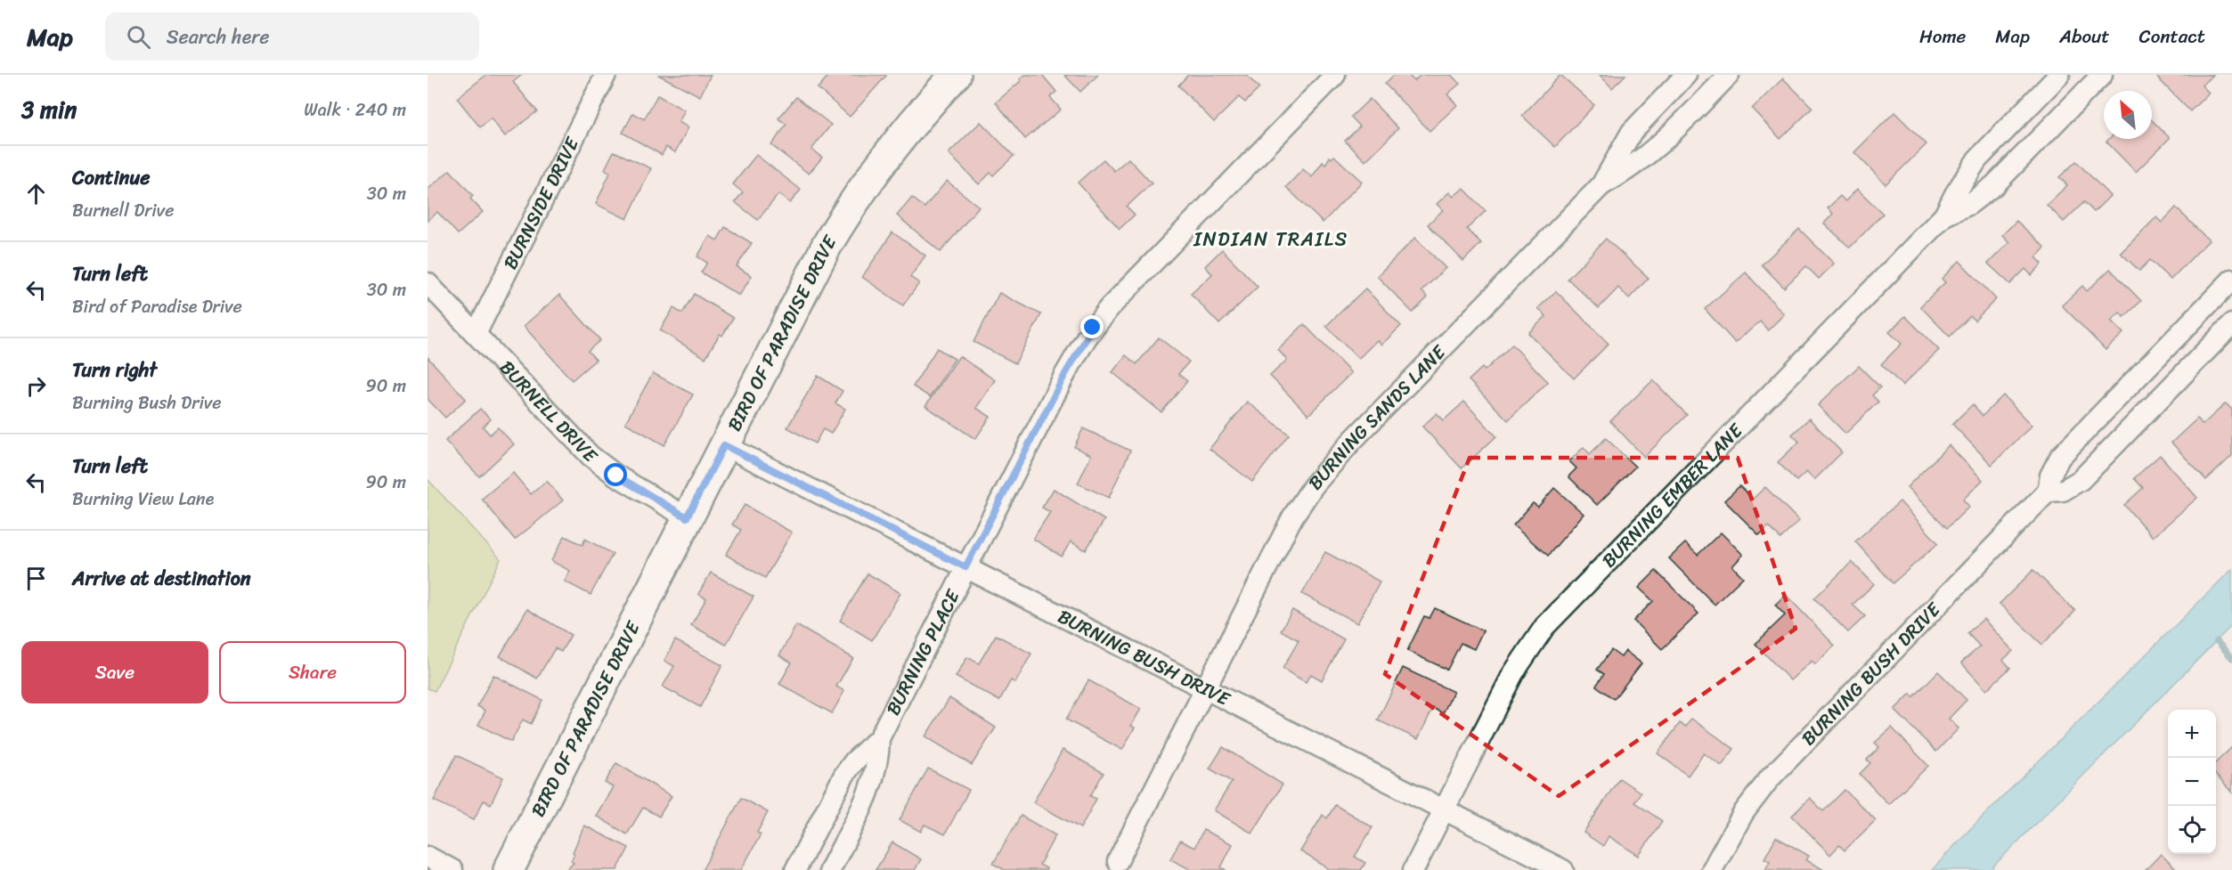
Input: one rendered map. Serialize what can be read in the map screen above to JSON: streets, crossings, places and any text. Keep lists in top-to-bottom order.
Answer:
{
  "streets": {
    "street": [
      "BURNSIDE DRIVE",
      "BIRD OF PARADISE DRIVE",
      "BURNELL DRIVE",
      "BURNING SANDS LANE",
      "BURNING EMBER LANE",
      "BURNING PLACE",
      "BURNING BUSH DRIVE"
    ]
  },
  "crossings": [
    ["BURNSIDE DRIVE", "BURNELL DRIVE"],
    ["BIRD OF PARADISE DRIVE", "BURNELL DRIVE"],
    ["BIRD OF PARADISE DRIVE", "BURNING BUSH DRIVE"],
    ["BURNING SANDS LANE", "BURNING BUSH DRIVE"],
    ["BURNING EMBER LANE", "BURNING BUSH DRIVE"],
    ["BURNING PLACE", "BURNING BUSH DRIVE"]
  ],
  "districts": ["INDIAN TRAILS"],
  "north": "top left",
  "page": {
    "header": "Map",
    "search": "Search here",
    "nav": [
      "Home",
      "Map",
      "About",
      "Contact"
    ],
    "heading": ["3 min", "Walk · 240 m"],
    "list": [
      ["Continue", "Burnell Drive", "30 m"],
      ["Turn left", "Bird of Paradise Drive", "30 m"],
      ["Turn right", "Burning Bush Drive", "90 m"],
      ["Turn left", "Burning View Lane", "90 m"],
      "Arrive at destination"
    ],
    "buttons": ["Save", "Share"],
    "map_buttons": ["+", "−"]
  }
}
